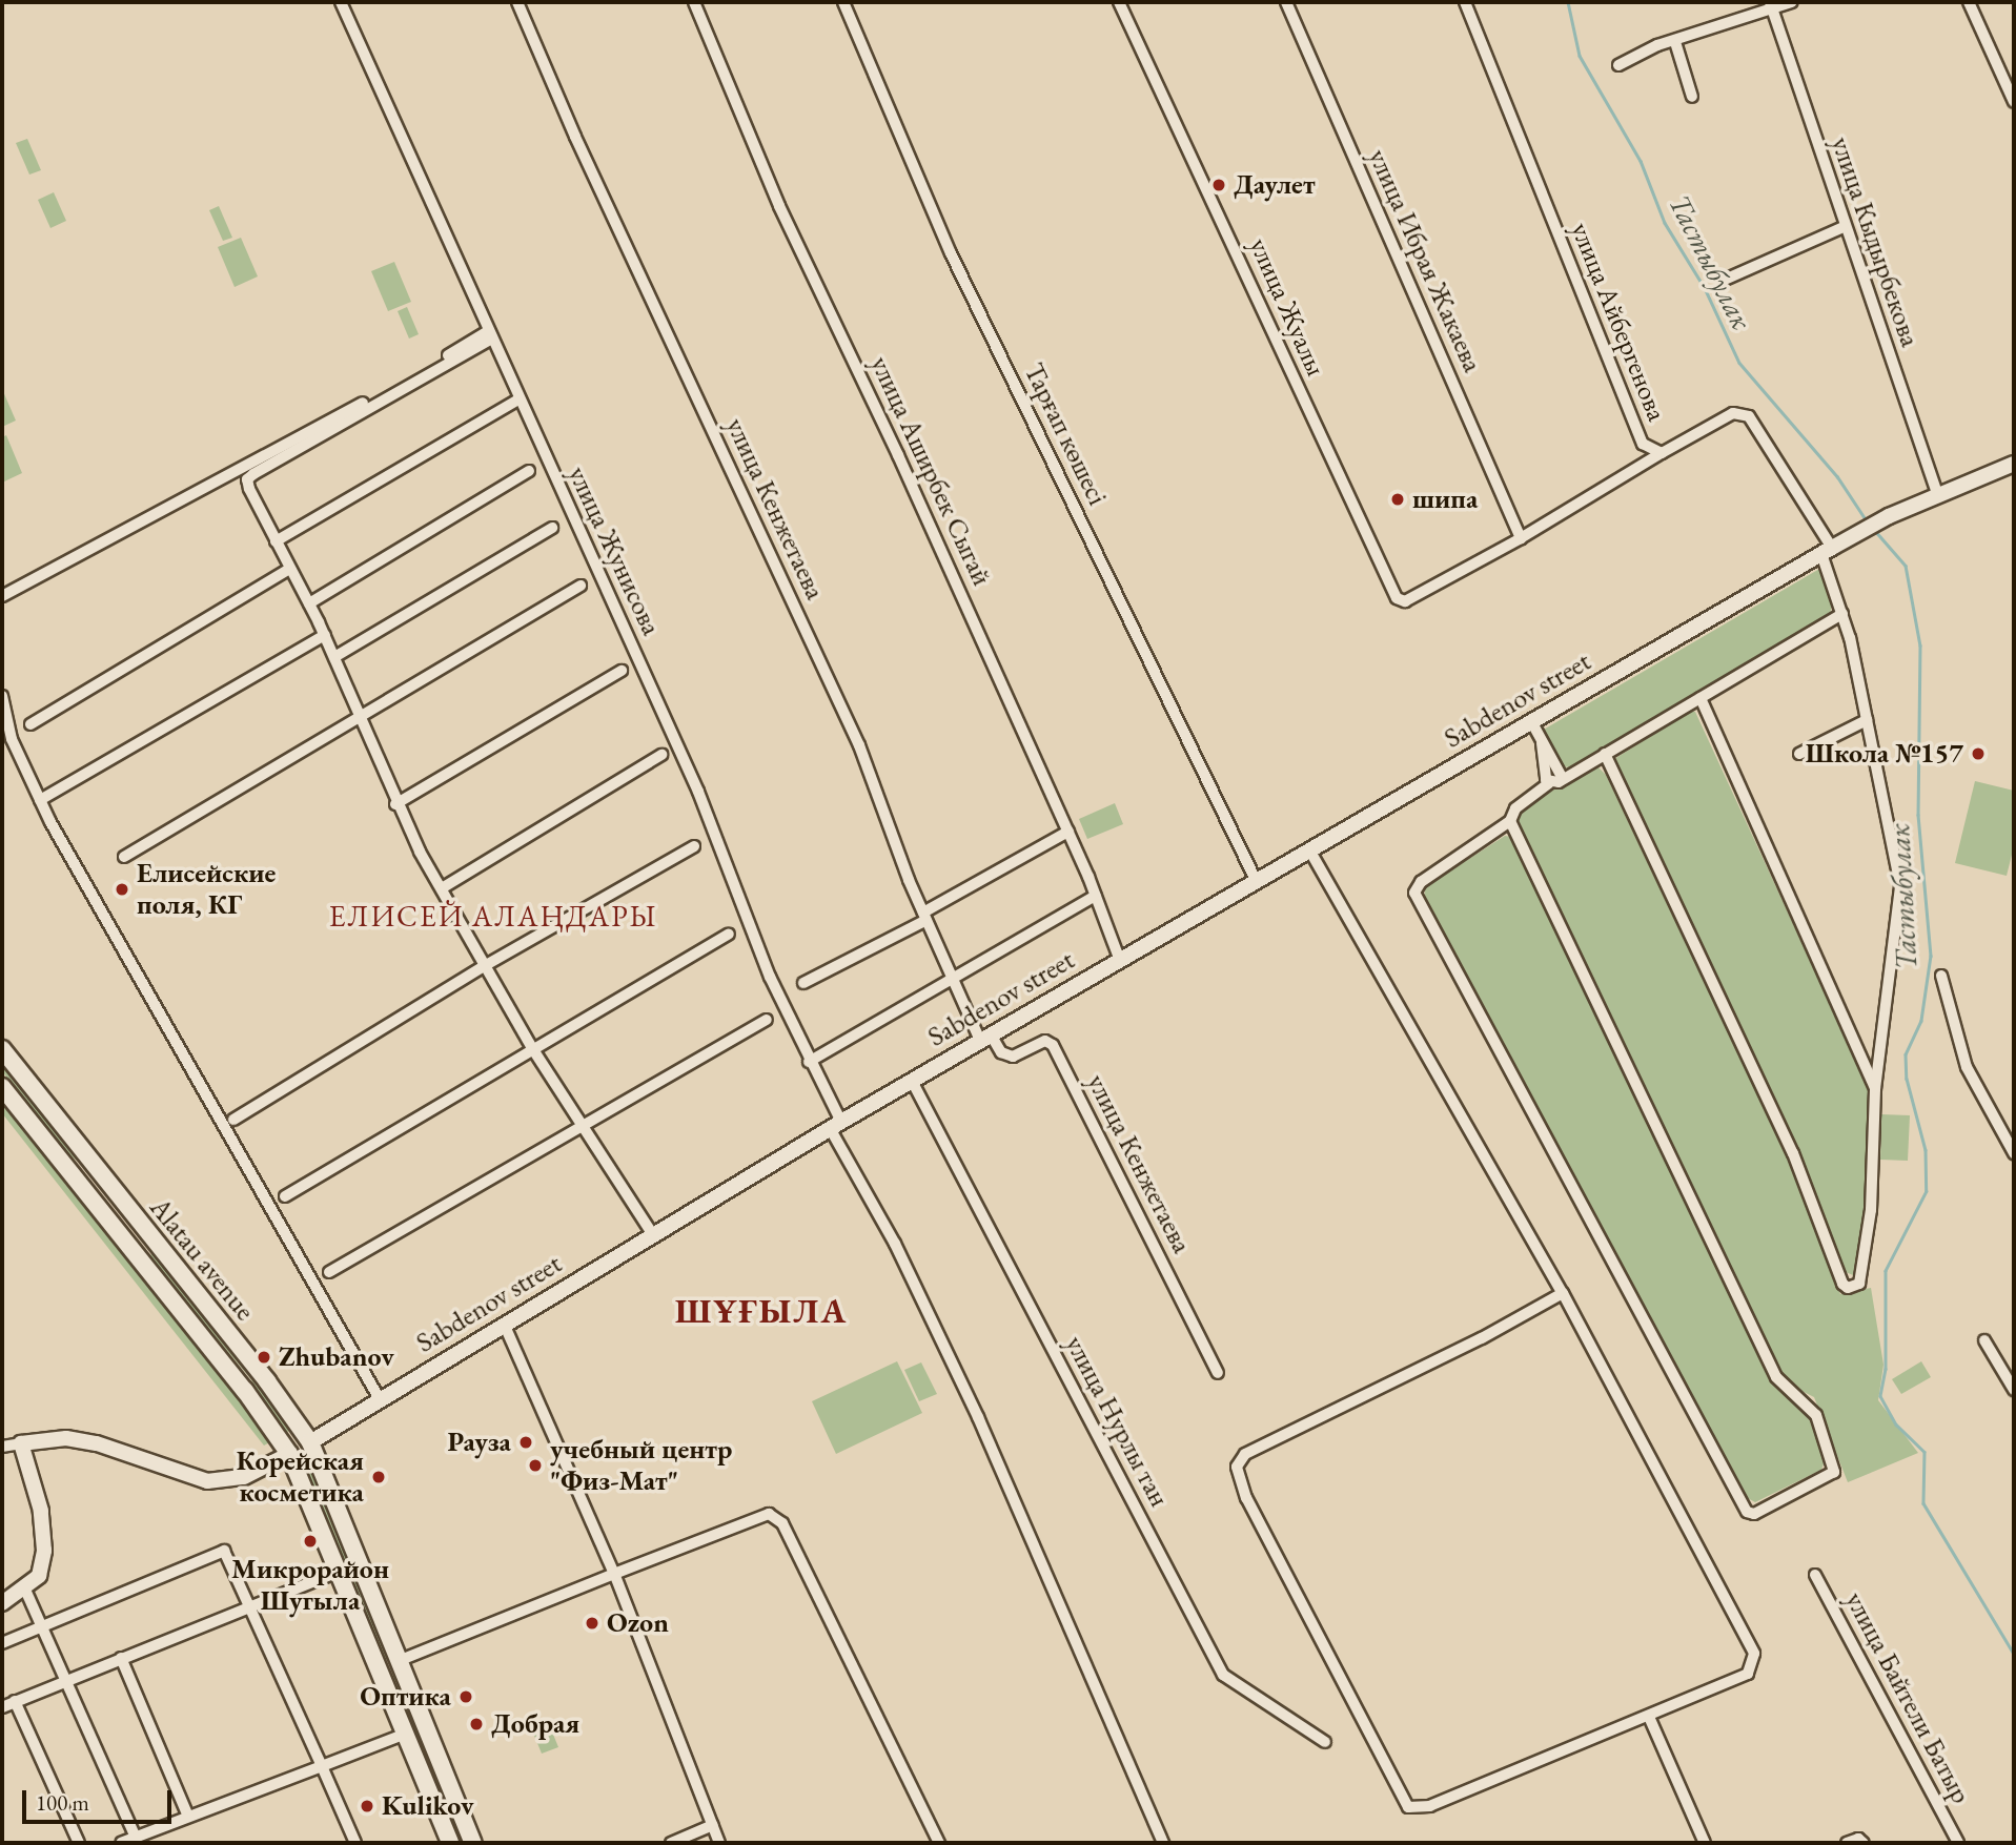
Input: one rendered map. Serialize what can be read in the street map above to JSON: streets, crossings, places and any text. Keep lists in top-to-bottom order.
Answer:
{
  "streets": {
    "main road": ["Sabdenov street", "Alatau avenue"],
    "street": [
      "улица Кыдырбекова",
      "улица Ибрая Жакаева",
      "улица Жуалы",
      "улица Айбергенова",
      "Тарғап көшесі",
      "улица Аширбек Сыгай",
      "улица Кенжетаева",
      "улица Жунисова",
      "улица Нурлы тан",
      "улица Байтели Батыр"
    ]
  },
  "crossings": [
    ["улица Кыдырбекова", "Sabdenov street"],
    ["улица Ибрая Жакаева", "улица Жуалы"],
    ["улица Айбергенова", "Sabdenov street"],
    ["Тарғап көшесі", "Sabdenov street"],
    ["улица Аширбек Сыгай", "Sabdenov street"],
    ["улица Кенжетаева", "Sabdenov street"],
    ["улица Жунисова", "Sabdenov street"],
    ["Sabdenov street", "Alatau avenue"],
    ["Sabdenov street", "улица Нурлы тан"]
  ],
  "districts": ["ЕЛИСЕЙ АЛАҢДАРЫ", "ШҰҒЫЛА"],
  "water": ["Тастыбулак"],
  "places": [
    "Даулет",
    "шипа",
    "Школа №157",
    "Елисейские поля, КГ",
    "Zhubanov",
    "Рауза",
    "учебный центр \"Физ-Мат\"",
    "Корейская косметика",
    "Микрорайон Шугыла",
    "Ozon",
    "Оптика",
    "Добрая",
    "Kulikov"
  ],
  "scale_bar": "100 m"
}
